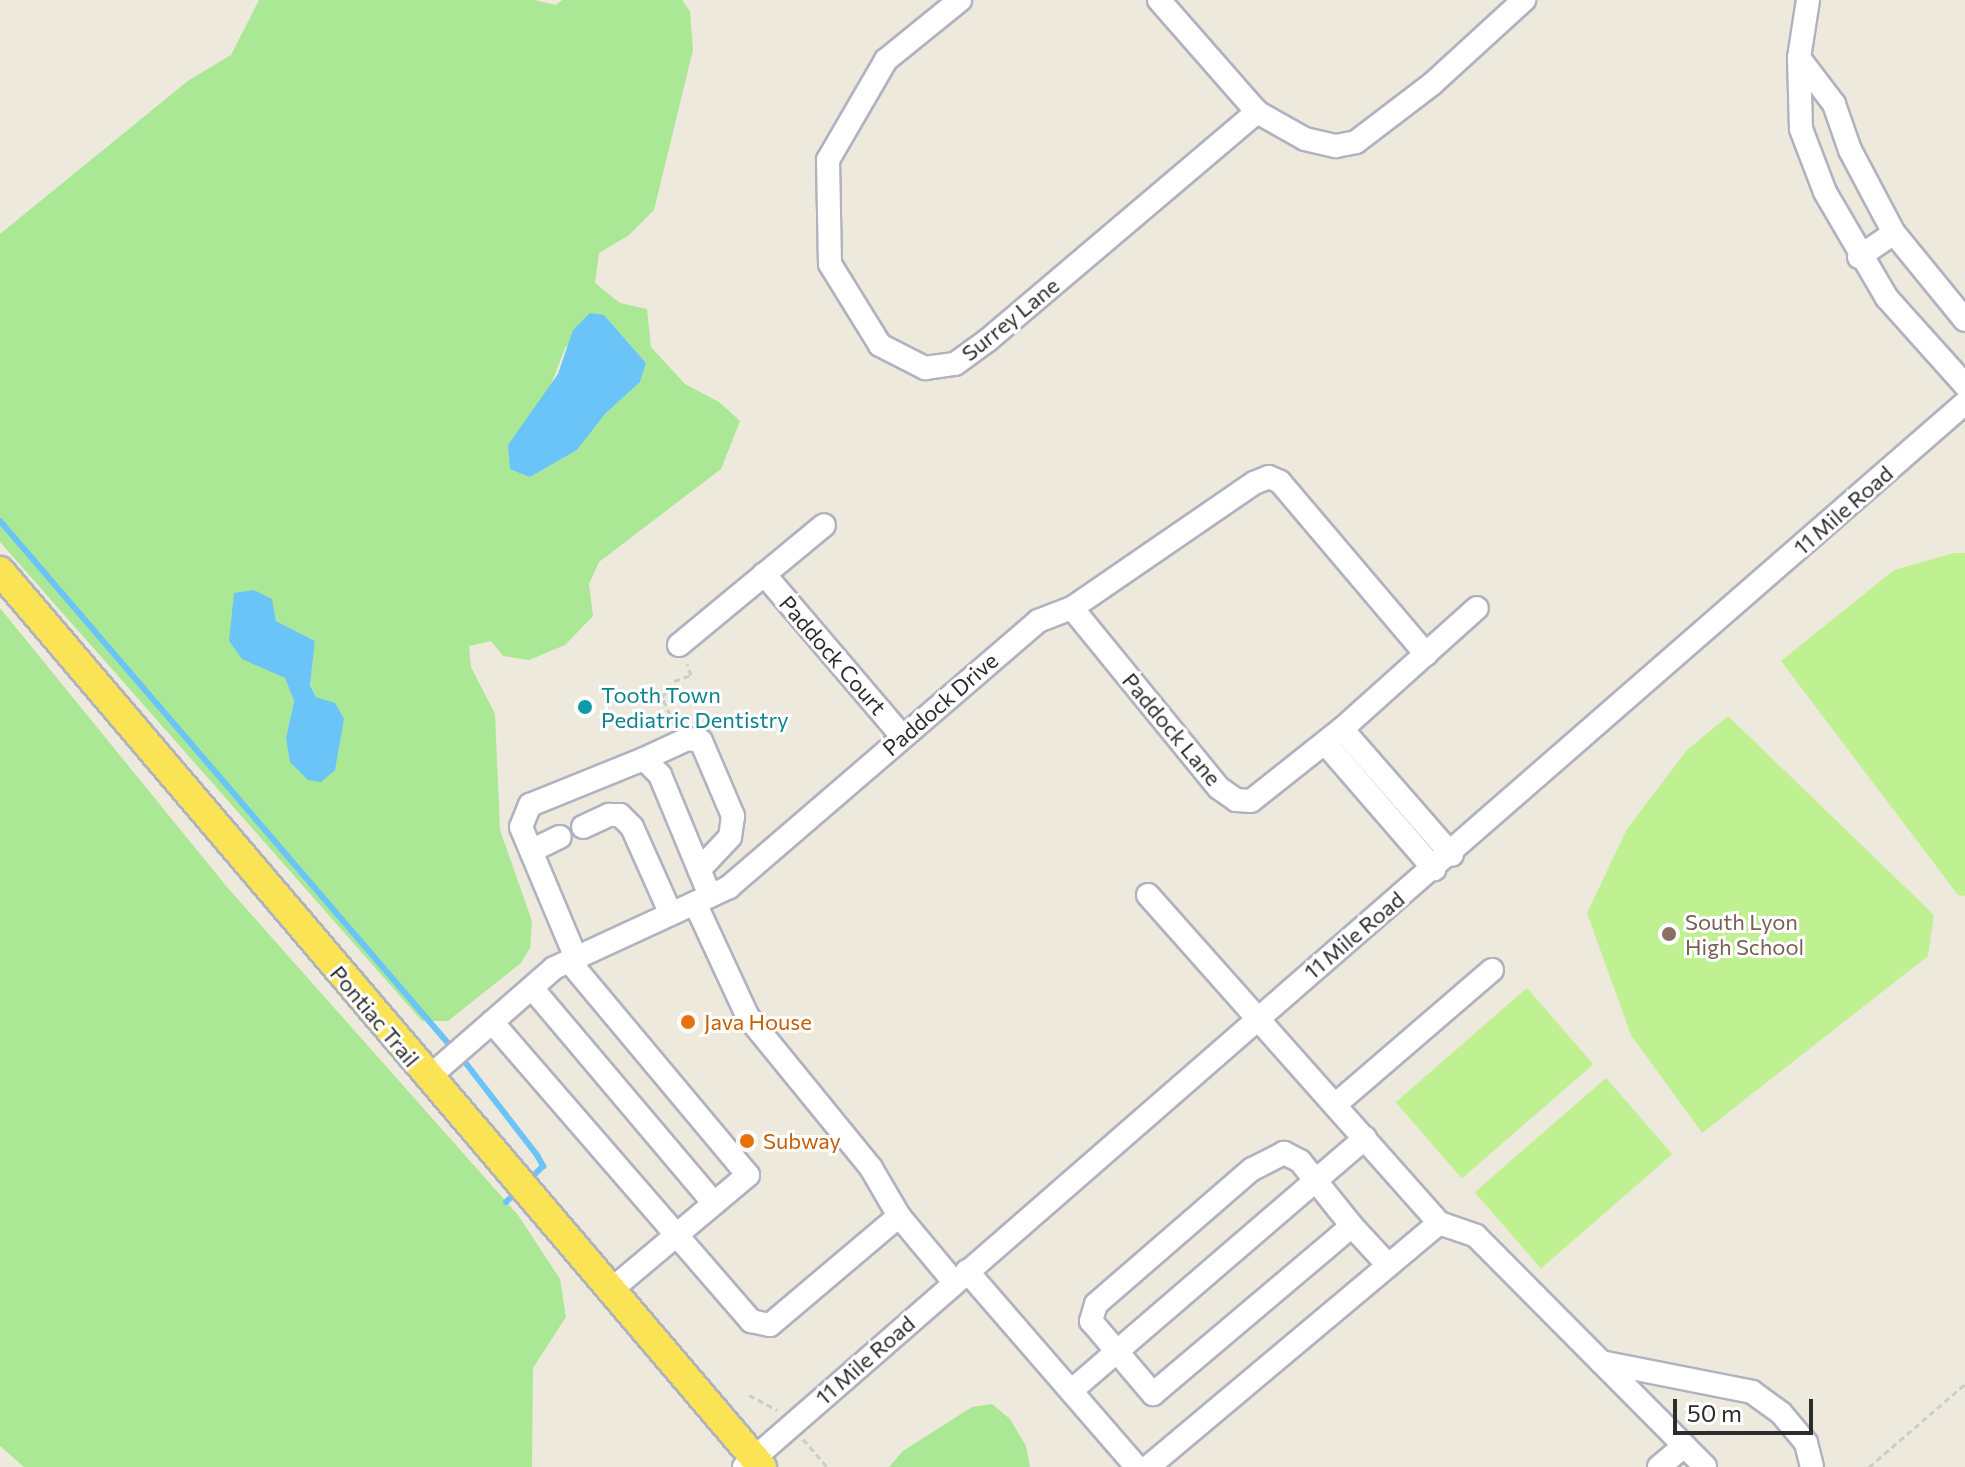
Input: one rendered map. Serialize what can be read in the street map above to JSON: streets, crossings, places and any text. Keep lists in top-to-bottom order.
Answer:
{
  "streets": {
    "main road": ["Pontiac Trail"],
    "street": [
      "Surrey Lane",
      "11 Mile Road",
      "Paddock Court",
      "Paddock Drive",
      "Paddock Lane"
    ]
  },
  "crossings": [
    ["11 Mile Road", "Pontiac Trail"],
    ["Paddock Court", "Paddock Drive"],
    ["Paddock Drive", "Paddock Lane"],
    ["Paddock Drive", "Pontiac Trail"]
  ],
  "places": [
    "Tooth Town Pediatric Dentistry",
    "South Lyon High School",
    "Java House",
    "Subway"
  ],
  "scale_bar": "50 m"
}
